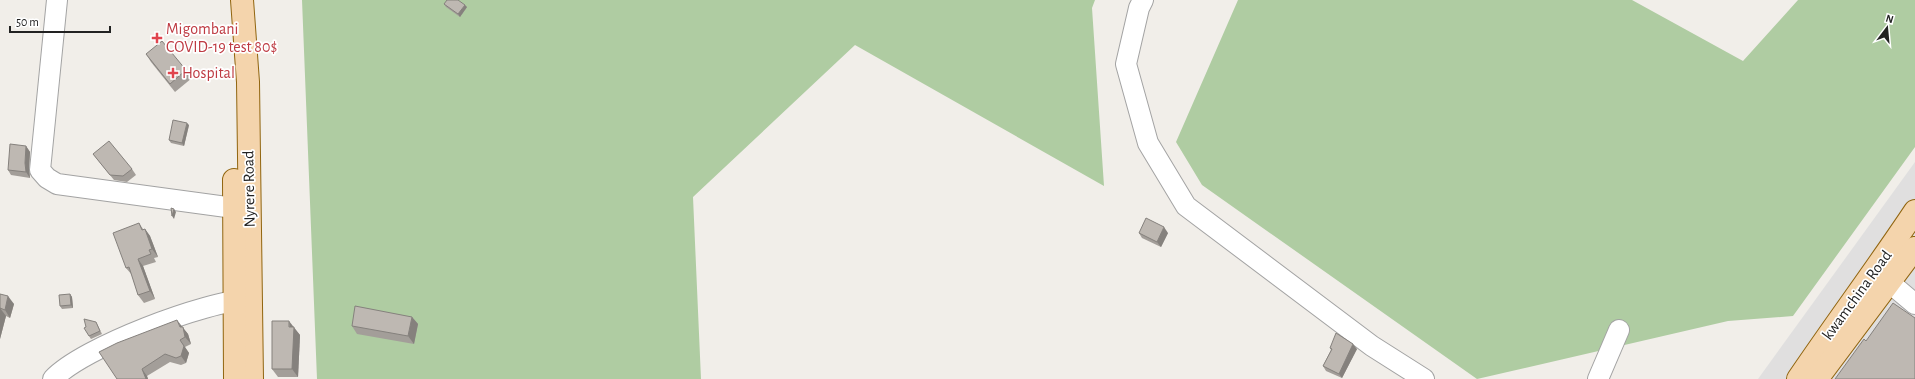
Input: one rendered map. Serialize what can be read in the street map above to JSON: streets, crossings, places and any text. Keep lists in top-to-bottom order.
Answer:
{
  "streets": {
    "main road": ["Nyrere Road", "kwamchina Road"]
  },
  "places": {
    "health": ["Migombani COVID-19 test 80$", "Hospital"]
  },
  "scale_bar": "50 m",
  "north": "top"
}
